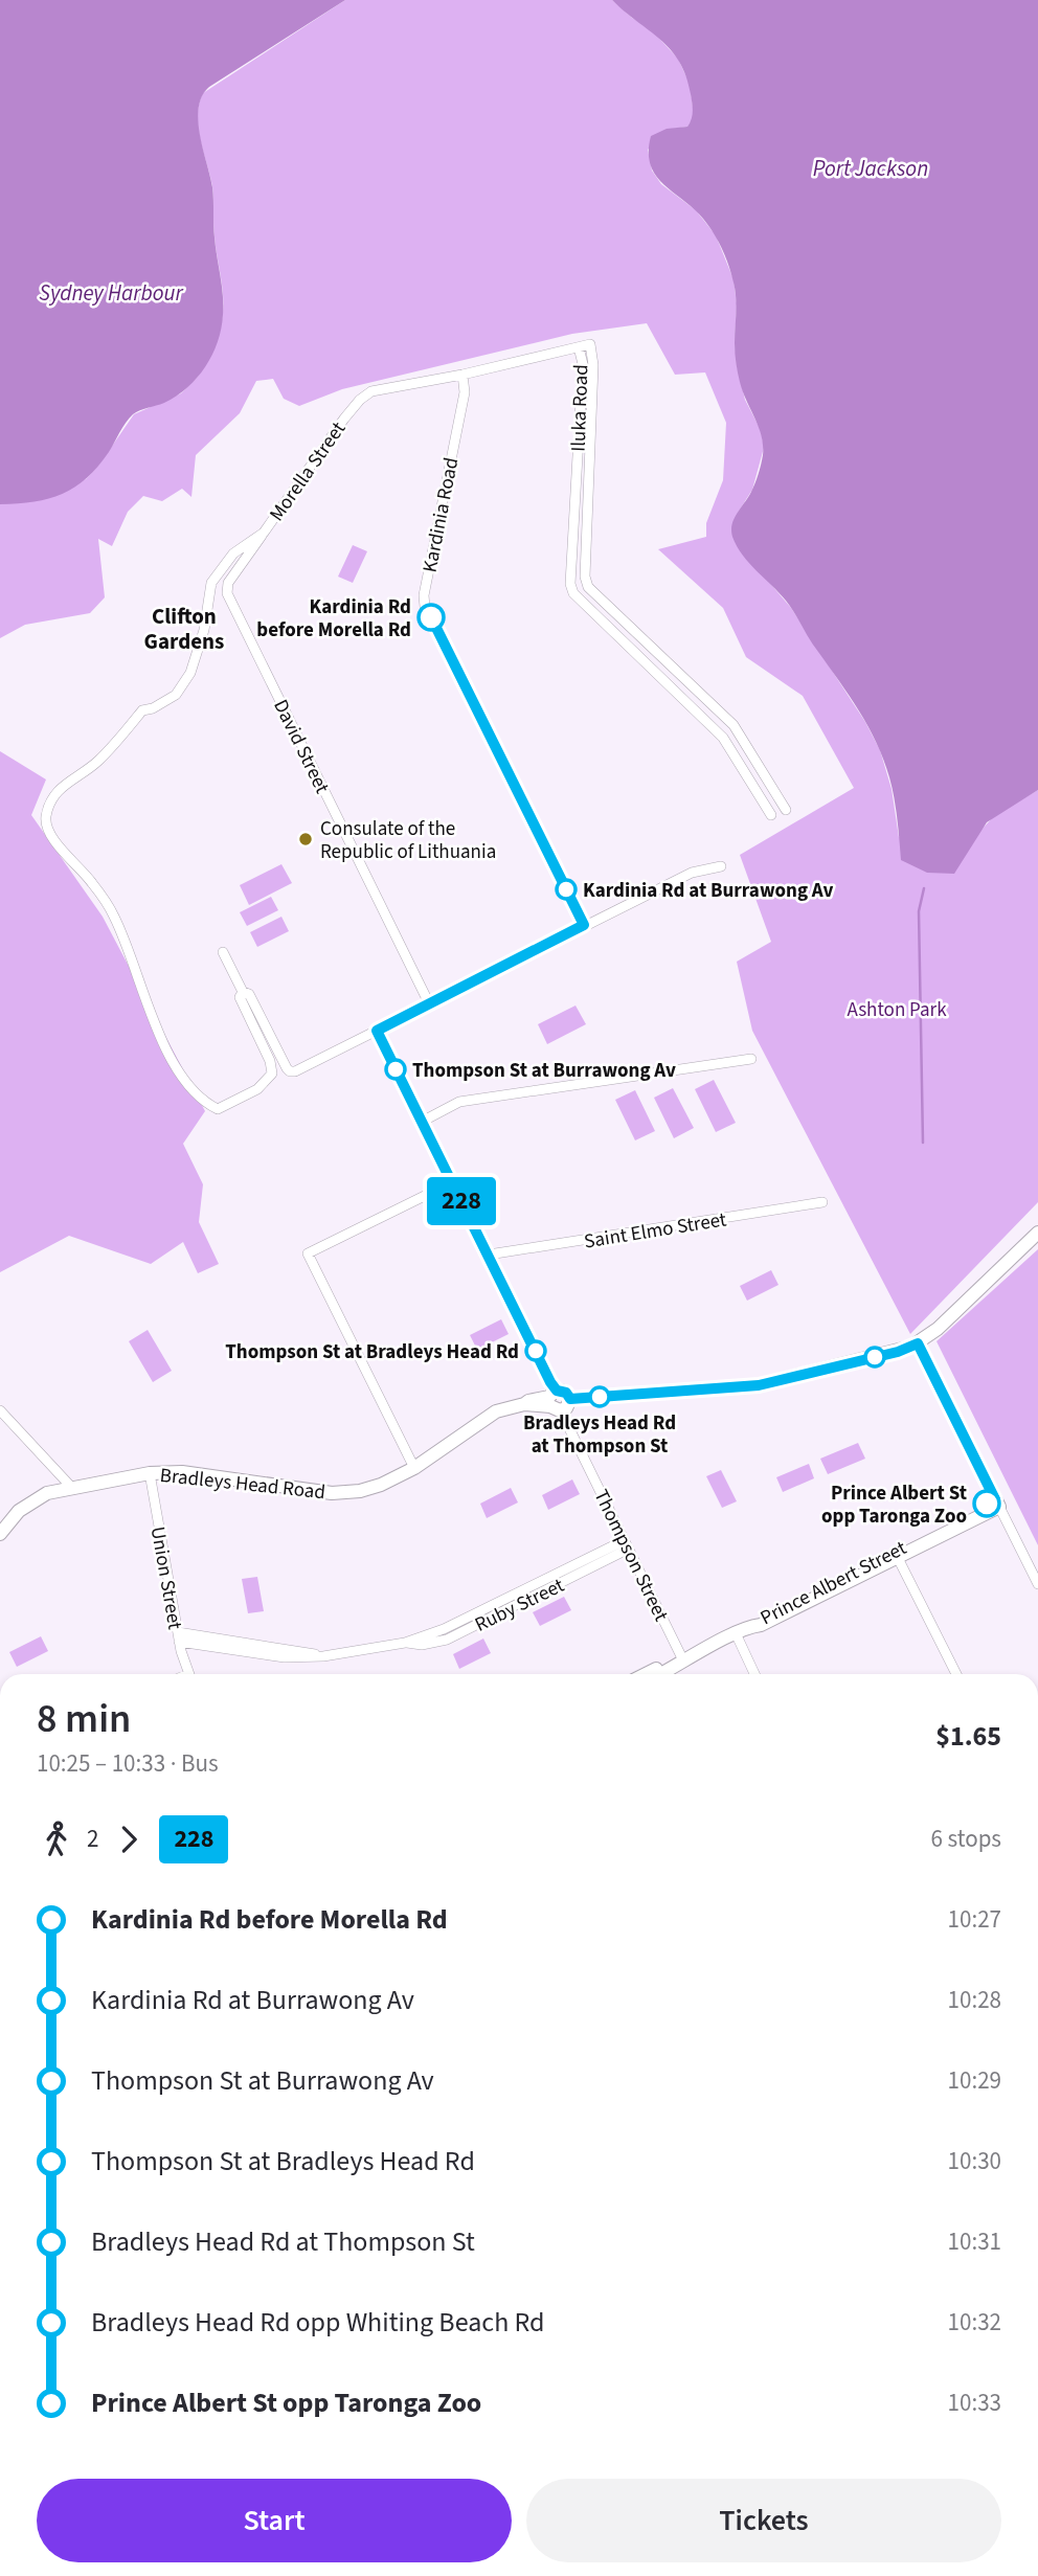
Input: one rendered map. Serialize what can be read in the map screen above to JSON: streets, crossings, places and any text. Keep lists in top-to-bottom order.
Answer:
{
  "streets": {
    "main road": ["Bradleys Head Road", "Prince Albert Street"],
    "street": [
      "Iluka Road",
      "Morella Street",
      "Kardinia Road",
      "David Street",
      "Saint Elmo Street",
      "Thompson Street",
      "Union Street",
      "Ruby Street"
    ]
  },
  "crossings": [
    ["Iluka Road", "Morella Street"],
    ["Morella Street", "Kardinia Road"],
    ["Morella Street", "David Street"],
    ["Saint Elmo Street", "Thompson Street"],
    ["Bradleys Head Road", "Thompson Street"],
    ["Bradleys Head Road", "Union Street"],
    ["Thompson Street", "Prince Albert Street"],
    ["Thompson Street", "Ruby Street"],
    ["Union Street", "Ruby Street"]
  ],
  "districts": ["Clifton Gardens"],
  "water": ["Port Jackson", "Sydney Harbour"],
  "parks": ["Ashton Park"],
  "places": [
    "Kardinia Rd before Morella Rd",
    "Consulate of the Republic of Lithuania",
    "Kardinia Rd at Burrawong Av",
    "Thompson St at Burrawong Av",
    "Thompson St at Bradleys Head Rd",
    "Bradleys Head Rd at Thompson St",
    "Prince Albert St opp Taronga Zoo"
  ],
  "lines": ["bus line 228"],
  "page": {
    "on_map": "228",
    "heading": ["8 min", "10:25 – 10:33 · Bus", "$1.65"],
    "legs": ["2", "228", "6 stops"],
    "list": [
      {
        "name": "Kardinia Rd before Morella Rd",
        "value": "10:27"
      },
      {
        "name": "Kardinia Rd at Burrawong Av",
        "value": "10:28"
      },
      {
        "name": "Thompson St at Burrawong Av",
        "value": "10:29"
      },
      {
        "name": "Thompson St at Bradleys Head Rd",
        "value": "10:30"
      },
      {
        "name": "Bradleys Head Rd at Thompson St",
        "value": "10:31"
      },
      {
        "name": "Bradleys Head Rd opp Whiting Beach Rd",
        "value": "10:32"
      },
      {
        "name": "Prince Albert St opp Taronga Zoo",
        "value": "10:33"
      }
    ],
    "buttons": ["Start", "Tickets"]
  }
}
